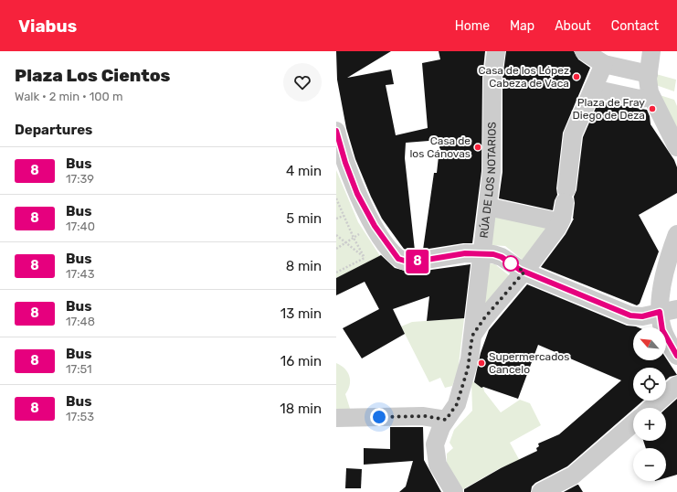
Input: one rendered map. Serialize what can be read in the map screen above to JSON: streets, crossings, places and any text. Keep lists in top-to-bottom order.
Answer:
{
  "streets": {
    "street": ["RÚA DE LOS NOTARIOS"]
  },
  "places": [
    "Casa de los López Cabeza de Vaca",
    "Plaza de Fray Diego de Deza",
    "Casa de los Cánovas",
    "Supermercados Cancelo"
  ],
  "lines": ["bus line 8"],
  "north": "top left",
  "page": {
    "header": "Viabus",
    "nav": [
      "Home",
      "Map",
      "About",
      "Contact"
    ],
    "heading": [
      ["Plaza Los Cientos", "Walk · 2 min · 100 m"],
      "Departures"
    ],
    "on_map": "8",
    "list": [
      {
        "mark": "8",
        "name": "Bus",
        "note": "17:39",
        "value": "4 min"
      },
      {
        "mark": "8",
        "name": "Bus",
        "note": "17:40",
        "value": "5 min"
      },
      {
        "mark": "8",
        "name": "Bus",
        "note": "17:43",
        "value": "8 min"
      },
      {
        "mark": "8",
        "name": "Bus",
        "note": "17:48",
        "value": "13 min"
      },
      {
        "mark": "8",
        "name": "Bus",
        "note": "17:51",
        "value": "16 min"
      },
      {
        "mark": "8",
        "name": "Bus",
        "note": "17:53",
        "value": "18 min"
      }
    ],
    "map_buttons": ["+", "−"]
  }
}
